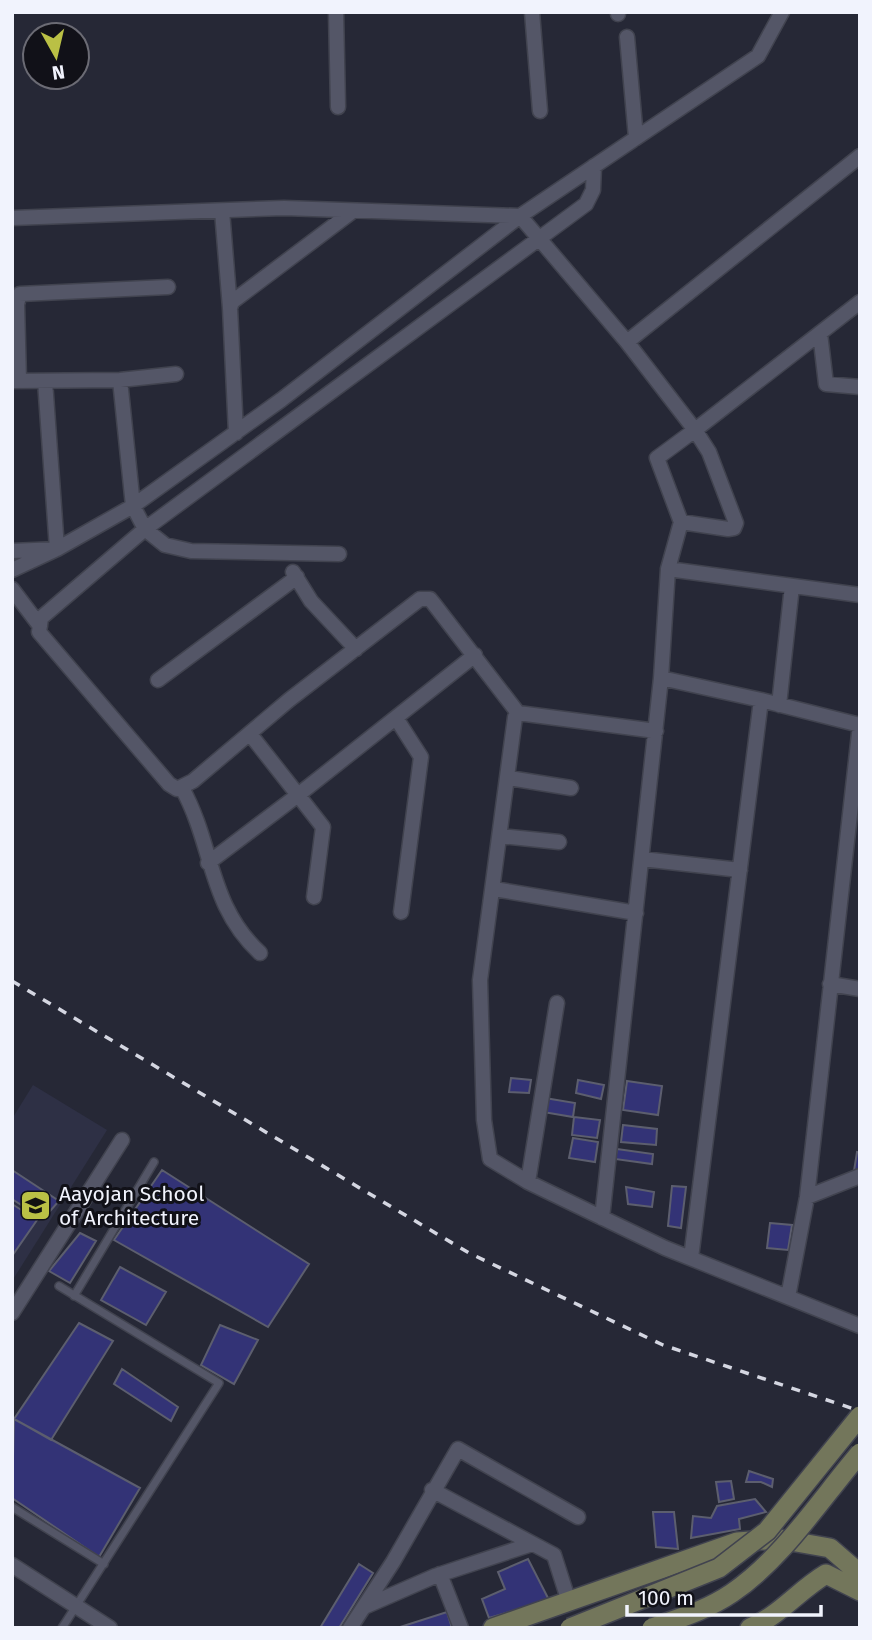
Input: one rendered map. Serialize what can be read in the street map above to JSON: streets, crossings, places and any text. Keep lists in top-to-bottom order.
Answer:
{
  "places": {
    "school or university": ["Aayojan School of Architecture"]
  },
  "scale_bar": "100 m",
  "north": "bottom"
}
